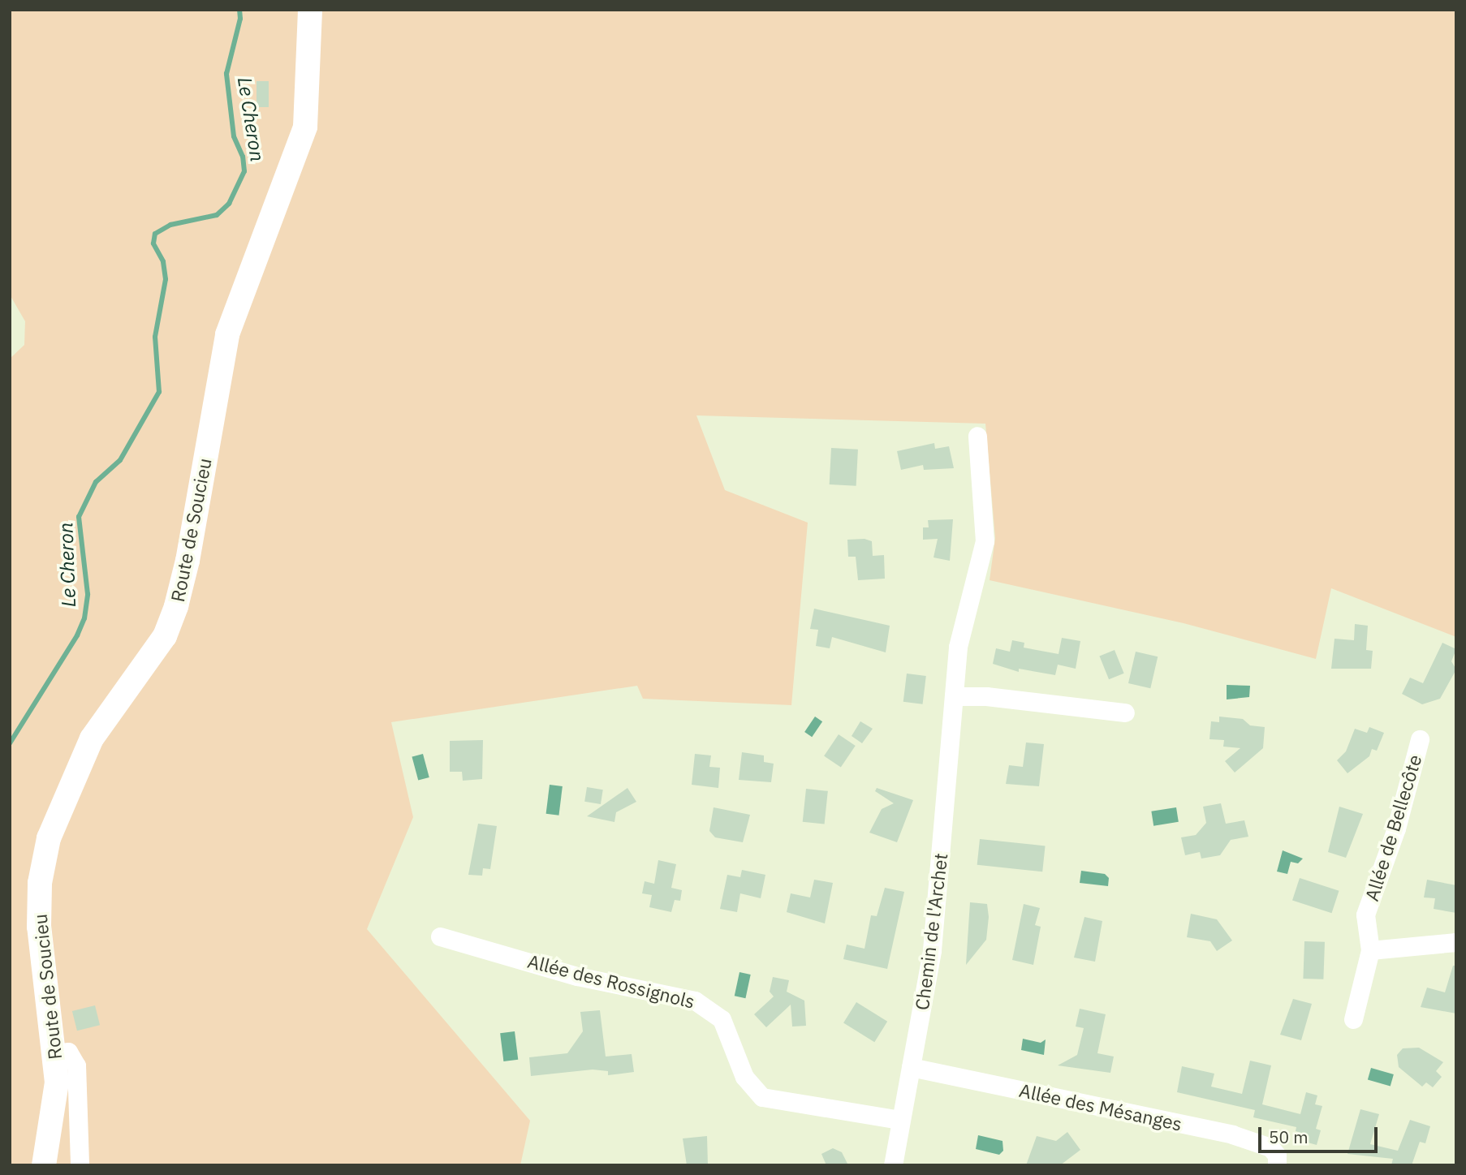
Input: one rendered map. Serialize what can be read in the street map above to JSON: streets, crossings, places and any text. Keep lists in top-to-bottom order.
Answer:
{
  "streets": {
    "street": [
      "Route de Soucieu",
      "Allée de Bellecôte",
      "Chemin de l'Archet",
      "Allée des Rossignols",
      "Allée des Mésanges"
    ]
  },
  "crossings": [
    ["Chemin de l'Archet", "Allée des Rossignols"],
    ["Chemin de l'Archet", "Allée des Mésanges"]
  ],
  "water": ["Le Cheron"],
  "scale_bar": "50 m"
}
